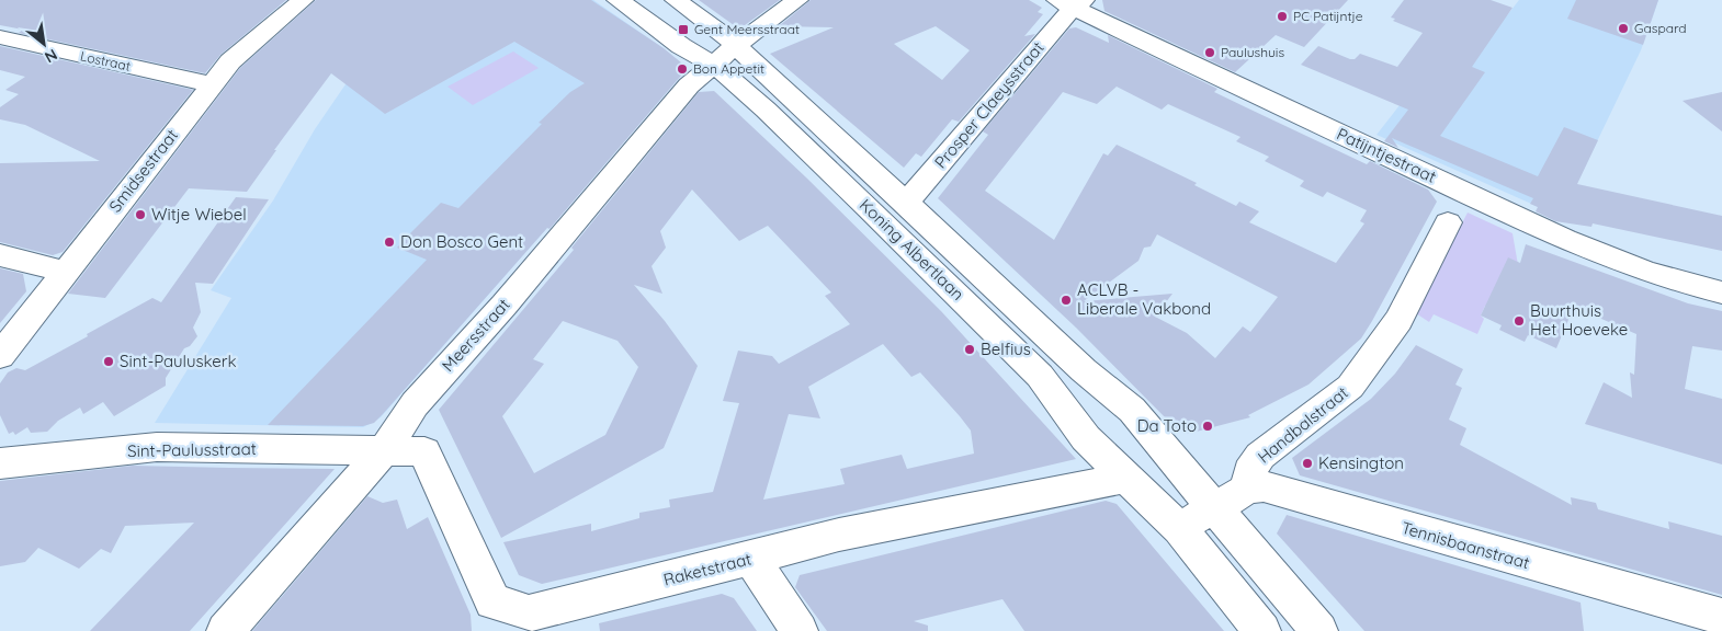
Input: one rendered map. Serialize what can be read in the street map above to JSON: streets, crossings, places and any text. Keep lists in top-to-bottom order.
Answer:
{
  "streets": {
    "street": [
      "Lostraat",
      "Prosper Claeysstraat",
      "Patijntjestraat",
      "Smidsestraat",
      "Koning Albertlaan",
      "Meersstraat",
      "Handbalstraat",
      "Sint-Paulusstraat",
      "Tennisbaanstraat",
      "Raketstraat"
    ]
  },
  "crossings": [
    ["Lostraat", "Smidsestraat"],
    ["Prosper Claeysstraat", "Patijntjestraat"],
    ["Prosper Claeysstraat", "Koning Albertlaan"],
    ["Koning Albertlaan", "Meersstraat"],
    ["Koning Albertlaan", "Raketstraat"],
    ["Meersstraat", "Sint-Paulusstraat"],
    ["Meersstraat", "Raketstraat"],
    ["Handbalstraat", "Tennisbaanstraat"],
    ["Sint-Paulusstraat", "Raketstraat"]
  ],
  "places": {
    "other": [
      "PC Patijntje",
      "Gaspard",
      "Paulushuis",
      "Bon Appetit",
      "Witje Wiebel",
      "Don Bosco Gent",
      "ACLVB - Liberale Vakbond",
      "Buurthuis Het Hoeveke",
      "Belfius",
      "Sint-Pauluskerk",
      "Da Toto",
      "Kensington"
    ],
    "transit": ["Gent Meersstraat"]
  },
  "north": "bottom right"
}
